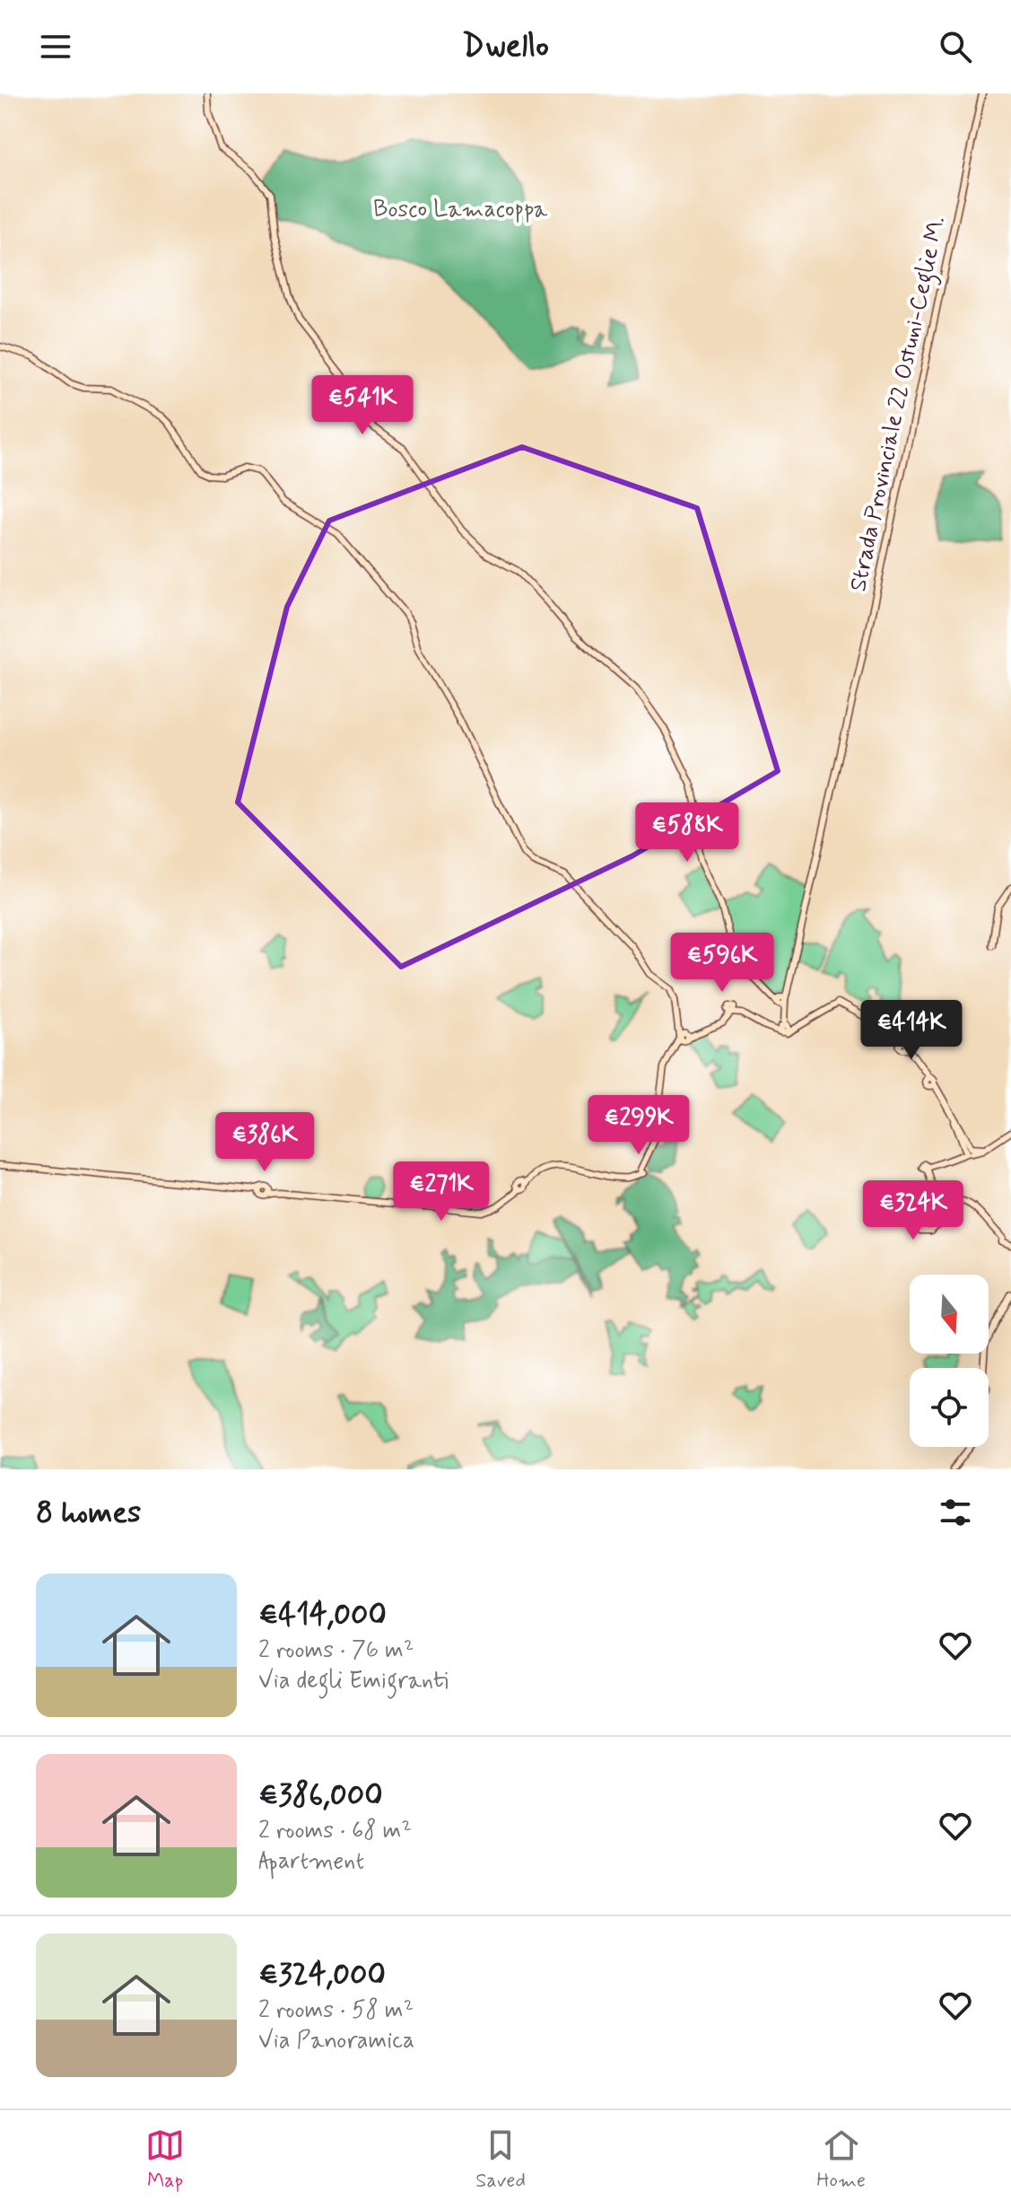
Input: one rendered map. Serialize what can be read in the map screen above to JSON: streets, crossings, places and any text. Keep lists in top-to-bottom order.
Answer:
{
  "streets": {
    "main road": ["Strada Provinciale 22 Ostuni-Ceglie M."]
  },
  "parks": ["Bosco Lamacoppa"],
  "north": "bottom",
  "page": {
    "header": "Dwello",
    "price": [
      "€541K",
      "€588K",
      "€596K",
      "€414K",
      "€299K",
      "€386K",
      "€271K",
      "€324K"
    ],
    "heading": "8 homes",
    "list": [
      {
        "name": "€414,000",
        "note": "2 rooms · 76 m² · Via degli Emigranti"
      },
      {
        "name": "€386,000",
        "note": "2 rooms · 68 m² · Apartment"
      },
      {
        "name": "€324,000",
        "note": "2 rooms · 58 m² · Via Panoramica"
      }
    ],
    "tabs": ["Map", "Saved", "Home"]
  }
}
